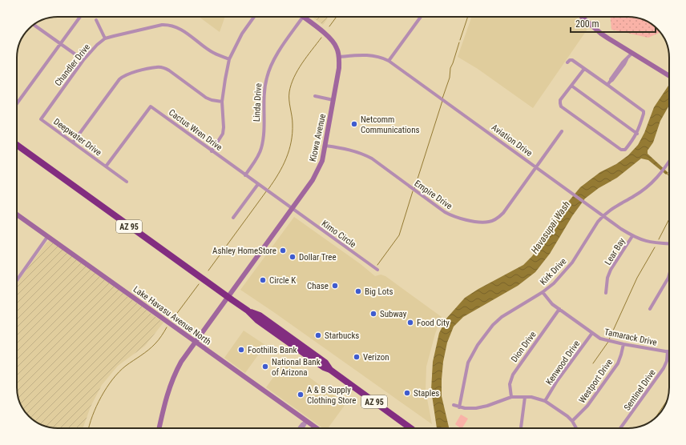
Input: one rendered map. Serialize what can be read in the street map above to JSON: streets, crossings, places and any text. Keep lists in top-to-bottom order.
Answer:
{
  "streets": {
    "highway": ["AZ 95"],
    "street": [
      "Chandler Drive",
      "Linda Drive",
      "Cactus Wren Drive",
      "Deepwater Drive",
      "Kiowa Avenue",
      "Aviation Drive",
      "Empire Drive",
      "Kimo Circle",
      "Lear Bay",
      "Kirk Drive",
      "Lake Havasu Avenue North",
      "Tamarack Drive",
      "Dion Drive",
      "Kenwood Drive",
      "Westport Drive",
      "Sentinel Drive"
    ]
  },
  "crossings": [
    ["Chandler Drive", "Deepwater Drive"],
    ["Linda Drive", "Cactus Wren Drive"],
    ["Linda Drive", "Kiowa Avenue"],
    ["Cactus Wren Drive", "Deepwater Drive"],
    ["Cactus Wren Drive", "Kiowa Avenue"],
    ["Cactus Wren Drive", "Kimo Circle"],
    ["Kiowa Avenue", "Aviation Drive"],
    ["Kiowa Avenue", "Empire Drive"],
    ["Kiowa Avenue", "AZ 95"],
    ["Kiowa Avenue", "Kimo Circle"],
    ["Kiowa Avenue", "Lake Havasu Avenue North"],
    ["Aviation Drive", "Empire Drive"],
    ["Aviation Drive", "Lear Bay"],
    ["Aviation Drive", "Kirk Drive"],
    ["Kirk Drive", "Tamarack Drive"],
    ["Tamarack Drive", "Dion Drive"],
    ["Tamarack Drive", "Kenwood Drive"],
    ["Tamarack Drive", "Westport Drive"],
    ["Tamarack Drive", "Sentinel Drive"]
  ],
  "water": ["Havasupai Wash"],
  "places": [
    "Netcomm Communications",
    "Ashley HomeStore",
    "Dollar Tree",
    "Circle K",
    "Chase",
    "Big Lots",
    "Subway",
    "Food City",
    "Starbucks",
    "Foothills Bank",
    "Verizon",
    "National Bank of Arizona",
    "Staples",
    "A & B Supply Clothing Store"
  ],
  "scale_bar": "200 m"
}
